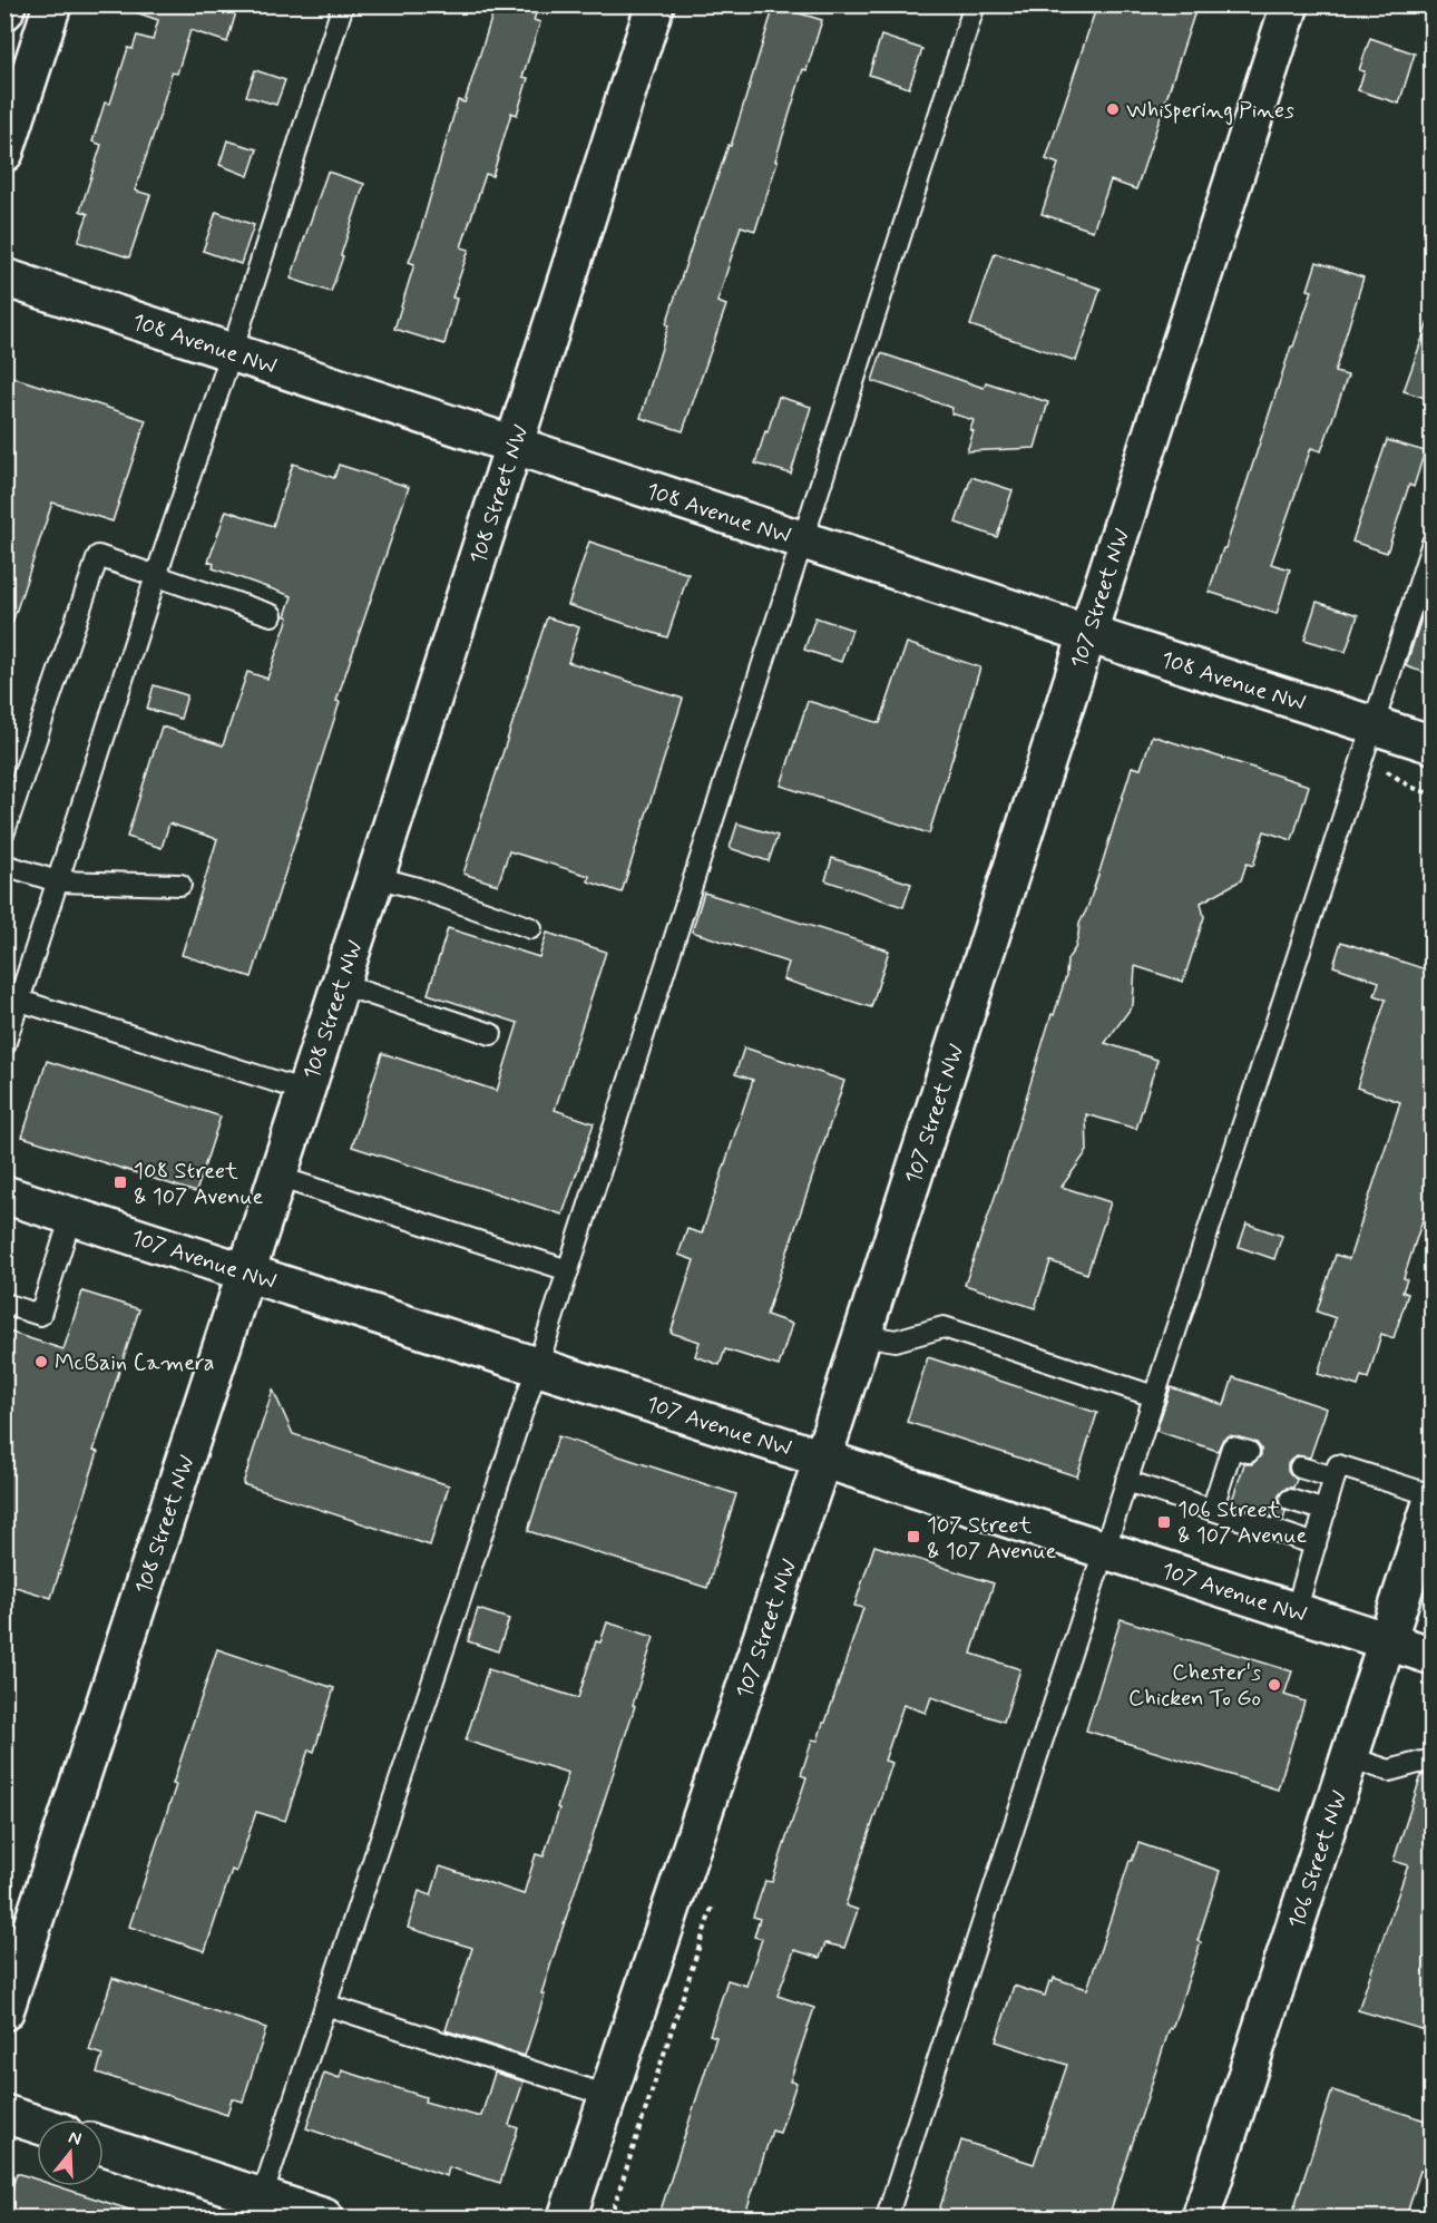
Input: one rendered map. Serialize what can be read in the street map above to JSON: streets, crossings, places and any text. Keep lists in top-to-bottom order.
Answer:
{
  "streets": {
    "street": [
      "108 Avenue NW",
      "108 Street NW",
      "107 Street NW",
      "107 Avenue NW",
      "106 Street NW"
    ]
  },
  "crossings": [
    ["108 Avenue NW", "108 Street NW"],
    ["108 Avenue NW", "107 Street NW"],
    ["108 Street NW", "107 Avenue NW"],
    ["107 Street NW", "107 Avenue NW"],
    ["107 Avenue NW", "106 Street NW"]
  ],
  "places": {
    "other": ["Whispering Pines", "McBain Camera", "Chester's Chicken To Go"],
    "transit": ["108 Street & 107 Avenue", "106 Street & 107 Avenue", "107 Street & 107 Avenue"]
  },
  "north": "top"
}
